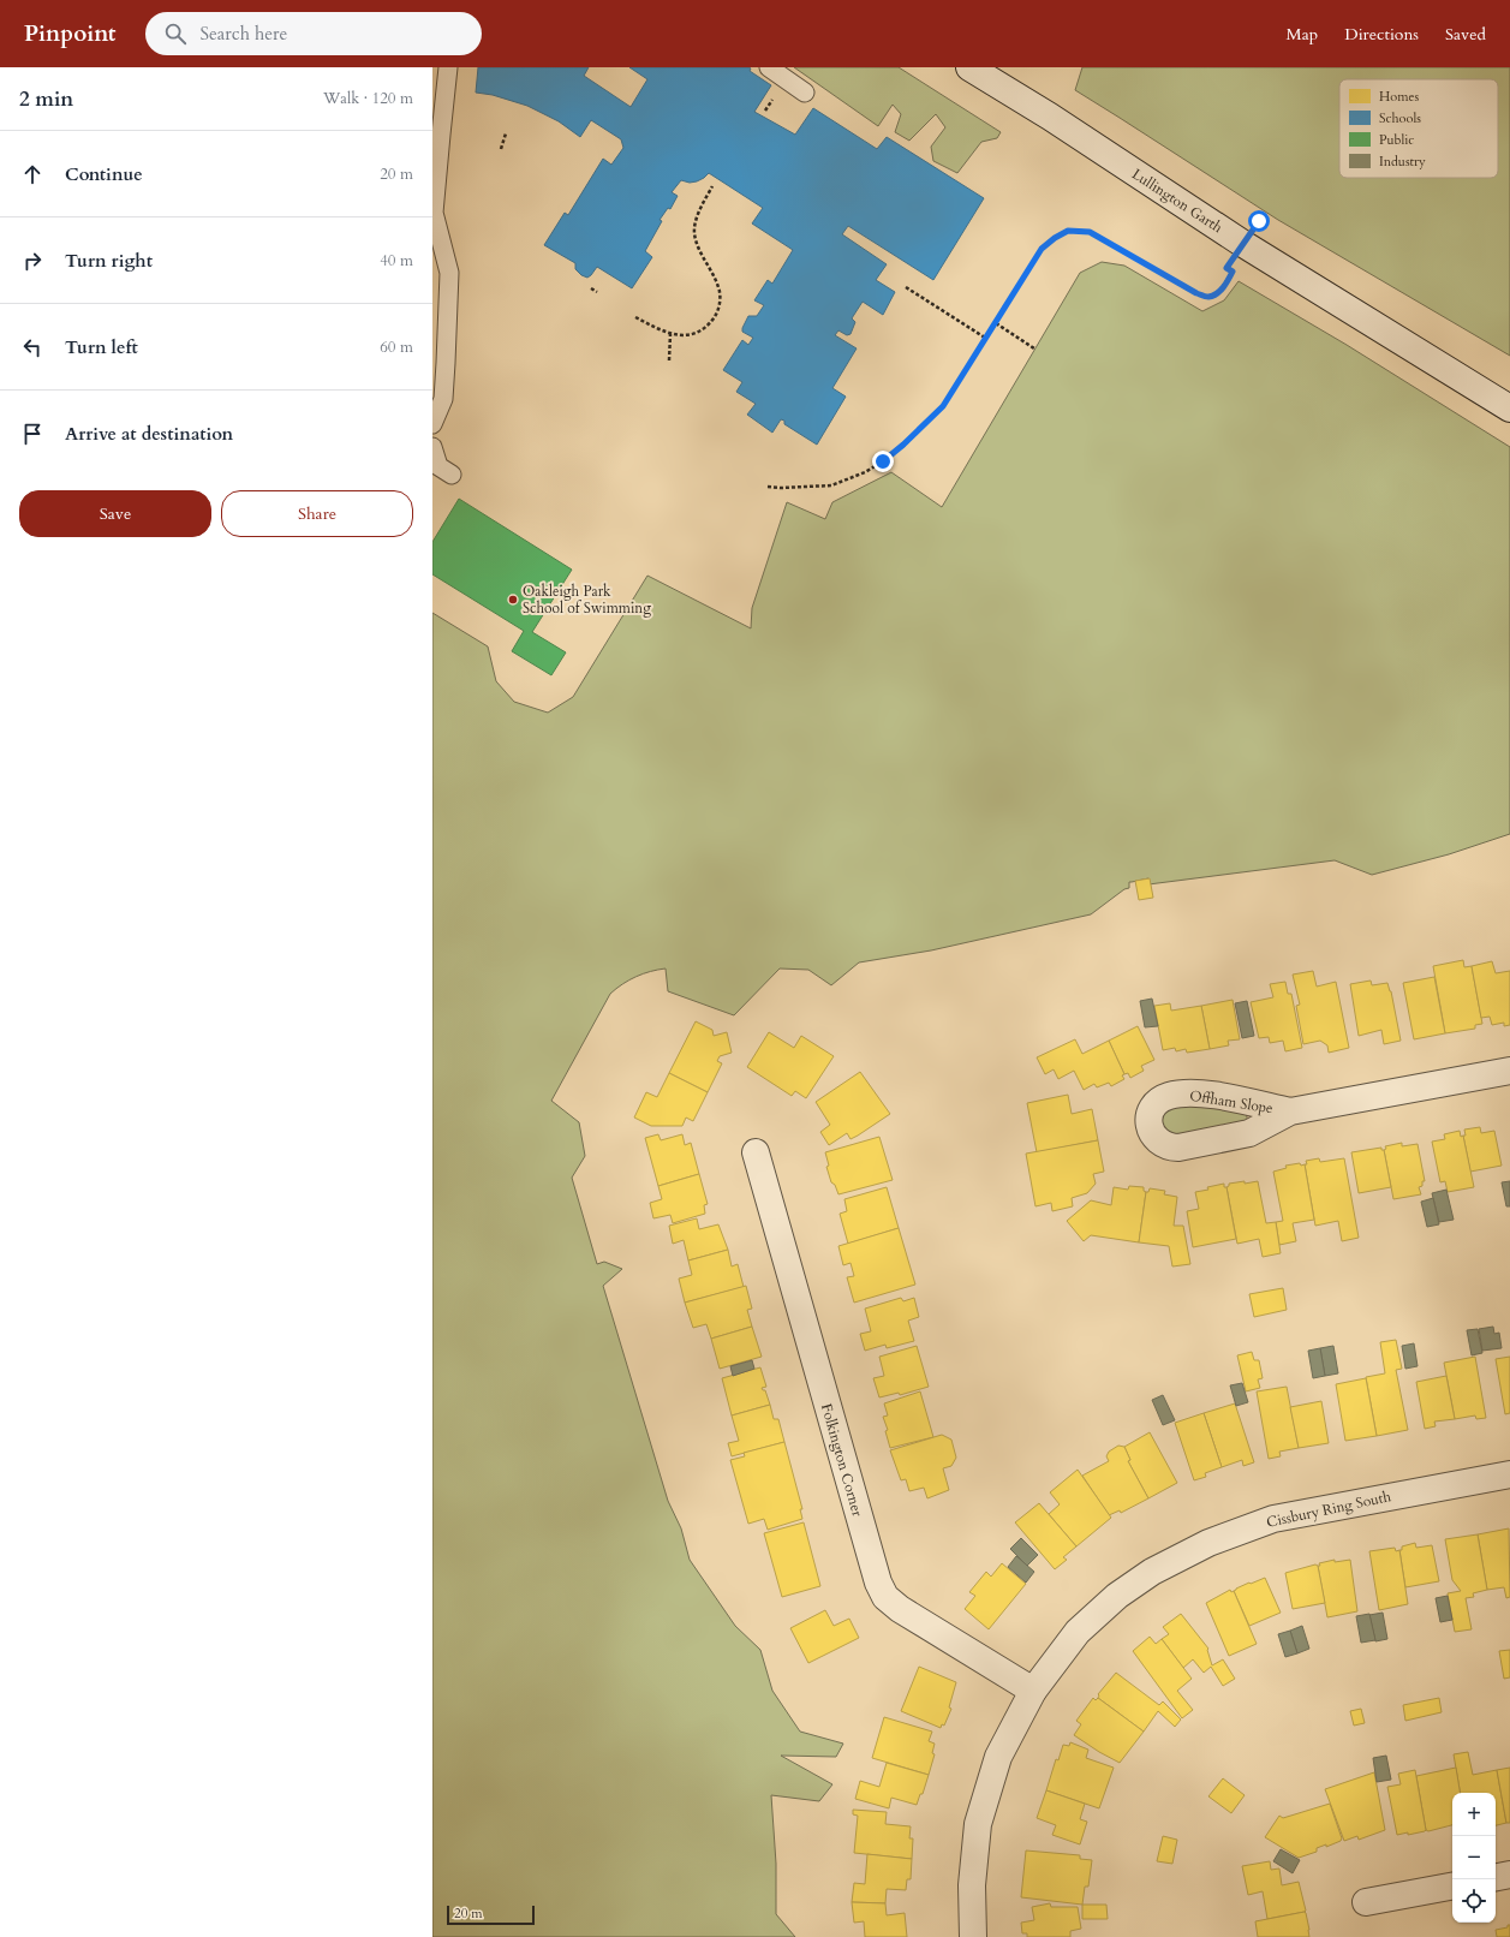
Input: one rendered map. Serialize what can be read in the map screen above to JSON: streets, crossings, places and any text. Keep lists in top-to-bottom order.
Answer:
{
  "streets": {
    "street": [
      "Lullington Garth",
      "Offham Slope",
      "Folkington Corner",
      "Cissbury Ring South"
    ]
  },
  "crossings": [
    ["Folkington Corner", "Cissbury Ring South"]
  ],
  "places": ["Oakleigh Park School of Swimming"],
  "legend": [
    "Homes",
    "Schools",
    "Public",
    "Industry"
  ],
  "scale_bar": "20 m",
  "page": {
    "header": "Pinpoint",
    "search": "Search here",
    "nav": ["Map", "Directions", "Saved"],
    "heading": ["2 min", "Walk · 120 m"],
    "list": [
      ["Continue", "20 m"],
      ["Turn right", "40 m"],
      ["Turn left", "60 m"],
      "Arrive at destination"
    ],
    "buttons": ["Save", "Share"],
    "map_buttons": ["+", "−"],
    "scale": "20 m"
  }
}
